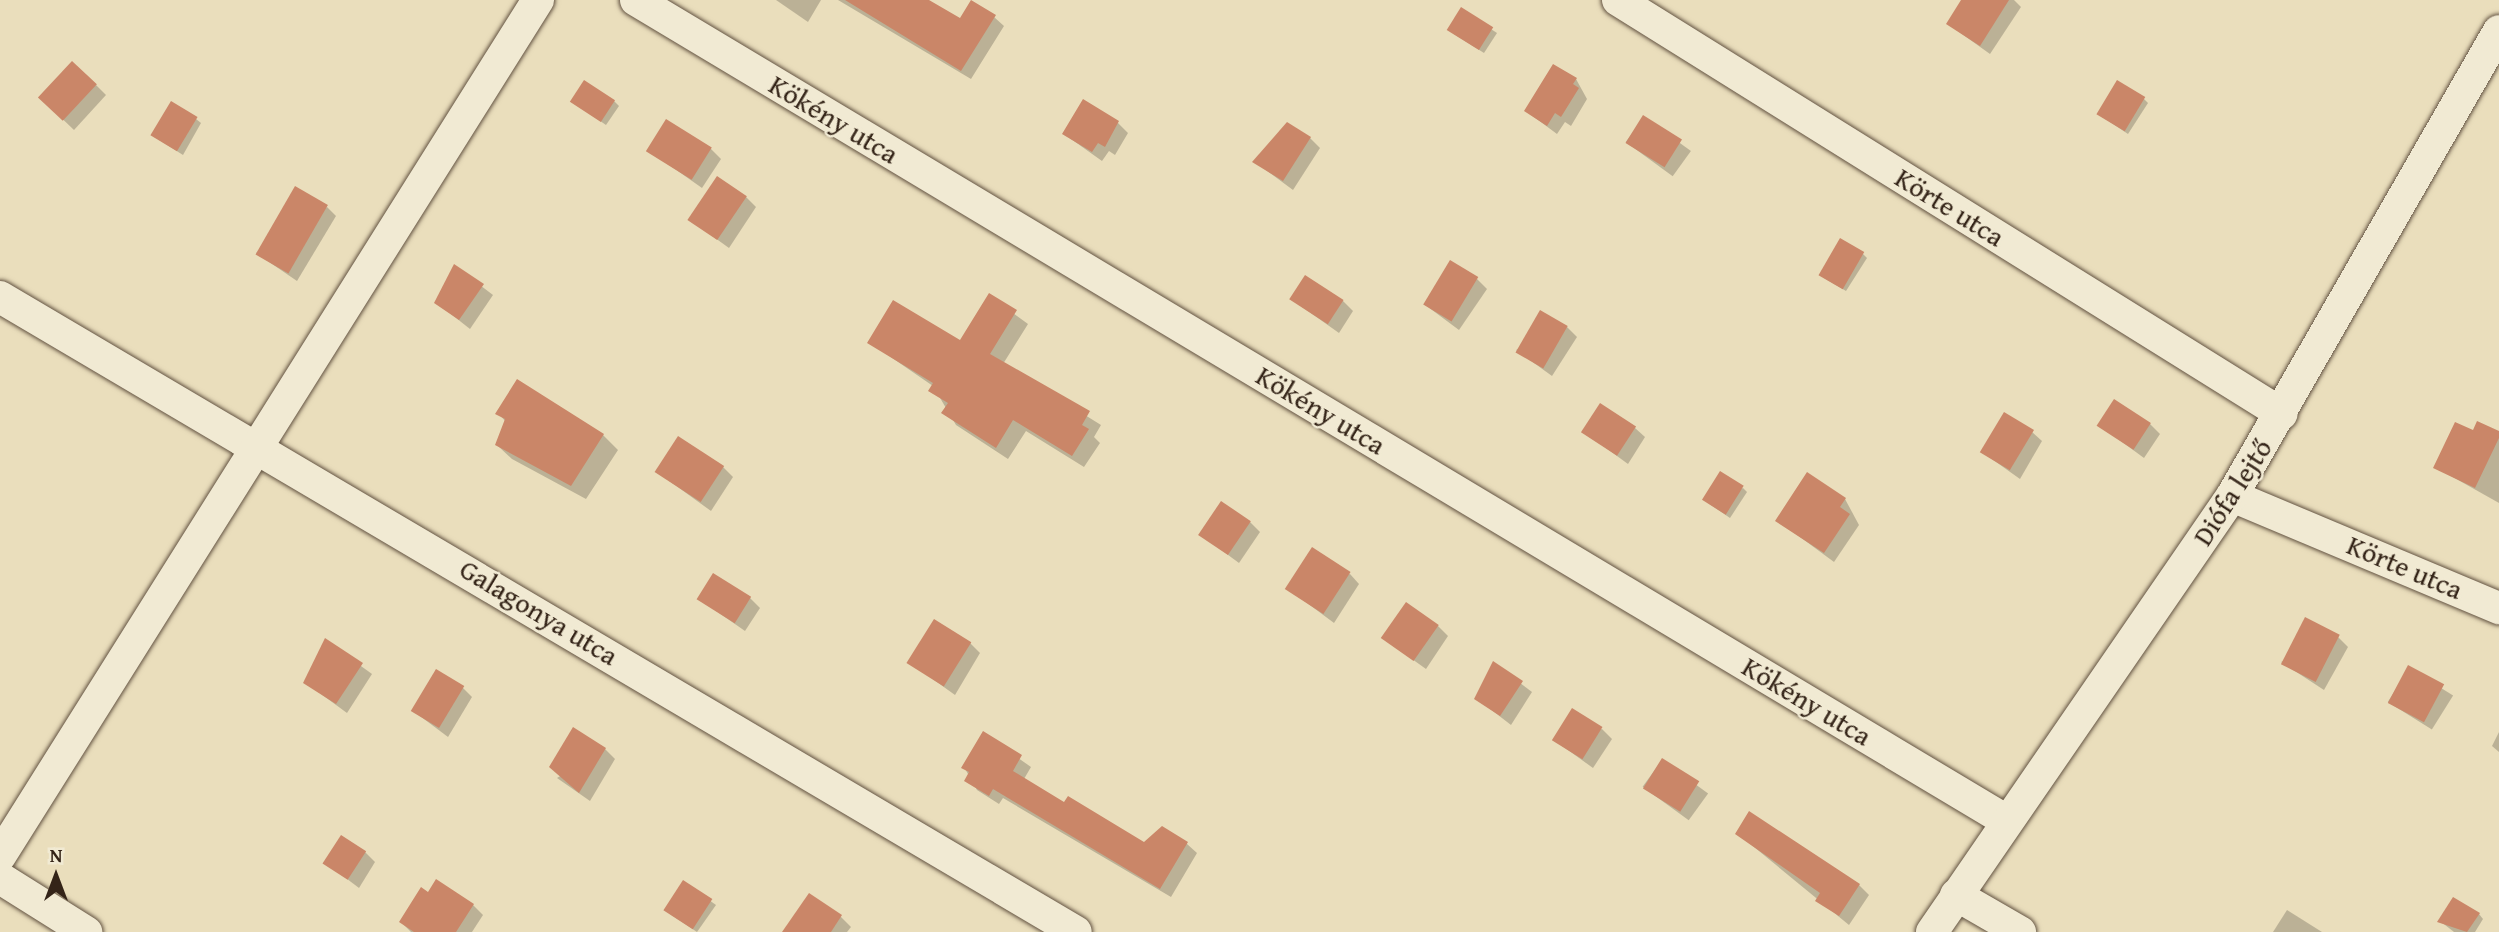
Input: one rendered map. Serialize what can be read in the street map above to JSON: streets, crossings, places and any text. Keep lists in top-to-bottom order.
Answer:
{
  "streets": {
    "street": [
      "Kökény utca",
      "Körte utca",
      "Diófa lejtő",
      "Galagonya utca"
    ]
  },
  "crossings": [
    ["Kökény utca", "Diófa lejtő"],
    ["Körte utca", "Diófa lejtő"]
  ],
  "north": "top"
}
